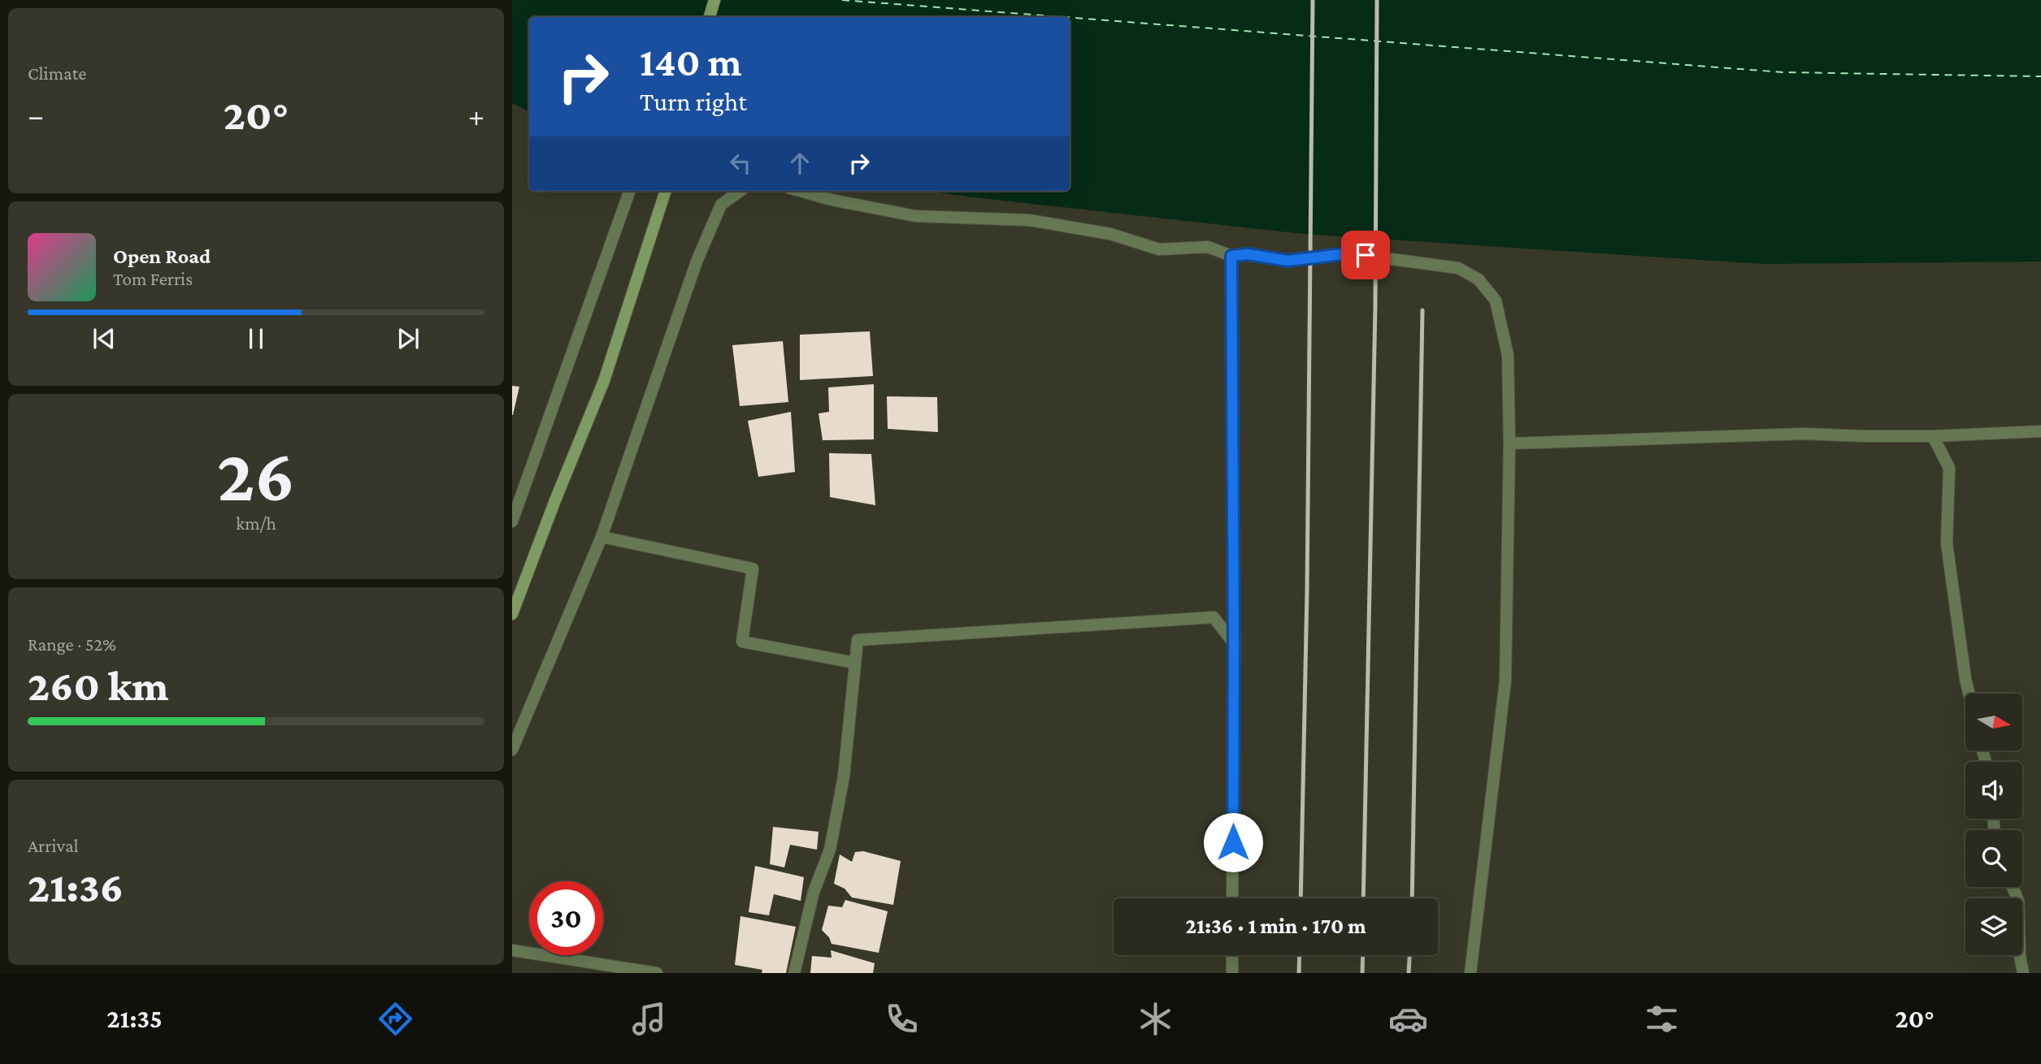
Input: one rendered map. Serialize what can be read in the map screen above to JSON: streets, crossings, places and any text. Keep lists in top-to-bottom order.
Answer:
{
  "north": "right",
  "page": {
    "tile": [
      "Climate",
      ["26", "km/h"],
      ["Range · 52%", "260 km"],
      ["Arrival", "21:36"]
    ],
    "turn": ["140 m", "Turn right"],
    "heat": ["−", "20°", "+"],
    "song": ["Open Road", "Tom Ferris"],
    "limit": "30",
    "trip": "21:36 · 1 min · 170 m",
    "tabs": ["21:35", "20°"]
  }
}
